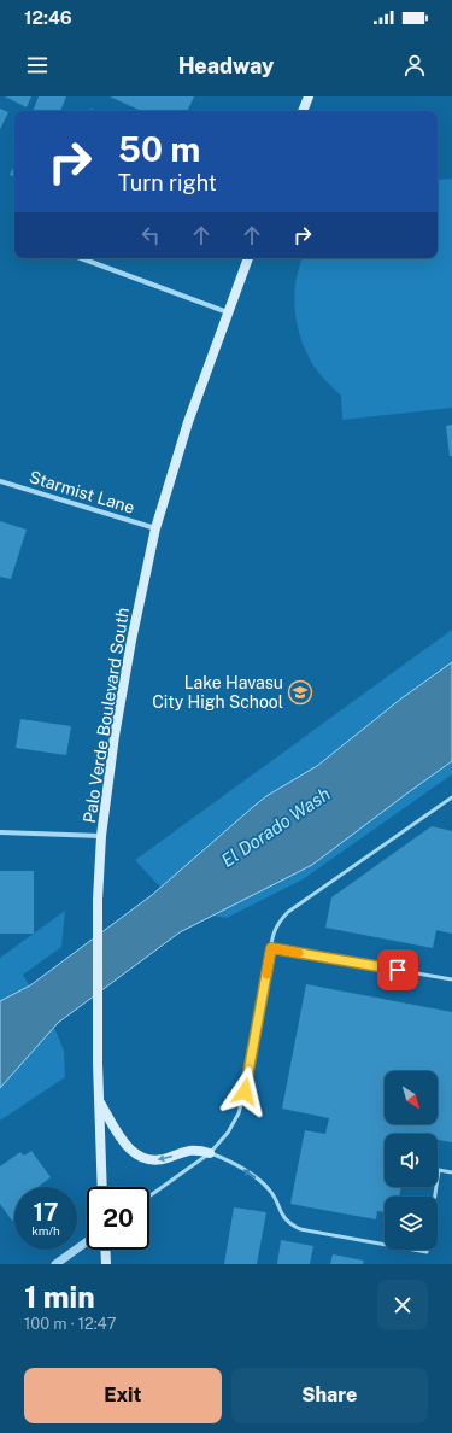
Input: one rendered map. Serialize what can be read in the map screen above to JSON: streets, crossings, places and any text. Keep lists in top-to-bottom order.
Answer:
{
  "streets": {
    "main road": ["Palo Verde Boulevard South"],
    "street": ["Starmist Lane"]
  },
  "crossings": [
    ["Starmist Lane", "Palo Verde Boulevard South"]
  ],
  "water": ["El Dorado Wash"],
  "places": {
    "school or university": ["Lake Havasu City High School"]
  },
  "north": "bottom right",
  "page": {
    "status": "12:46",
    "header": "Headway",
    "turn": ["50 m", "Turn right"],
    "speed": "17 km/h",
    "limit": "20",
    "heading": ["1 min", "100 m · 12:47"],
    "buttons": ["Exit", "Share"]
  }
}
